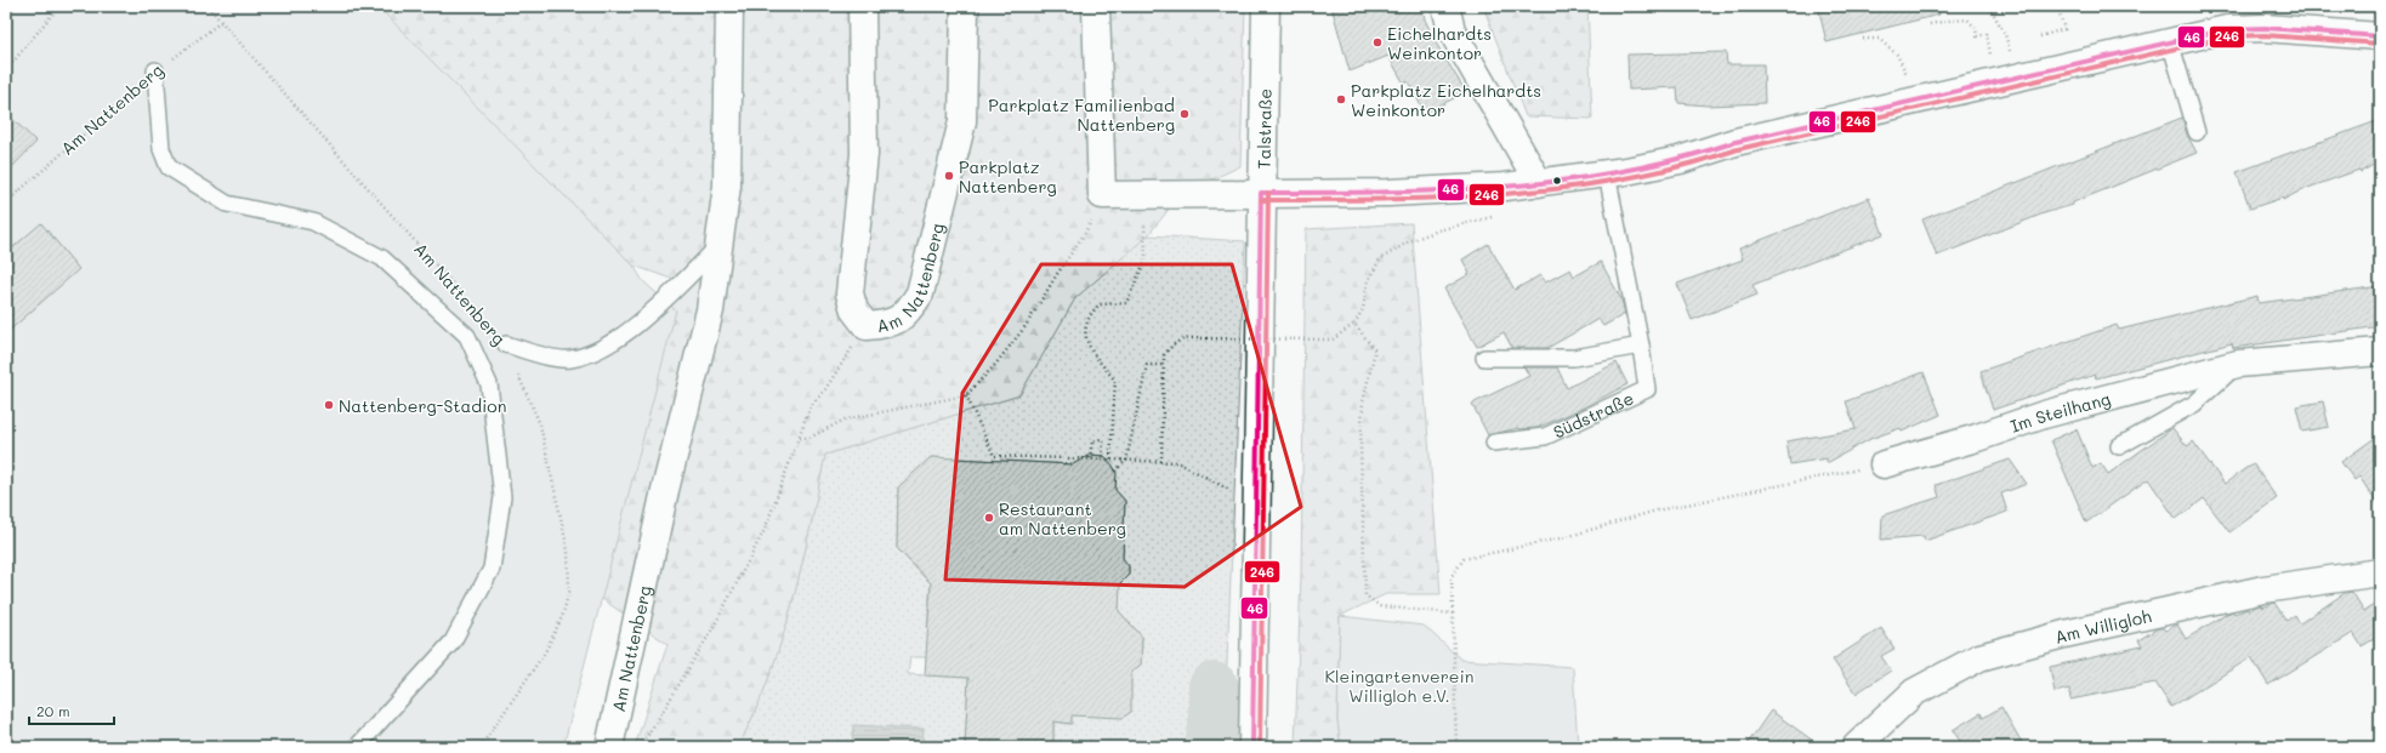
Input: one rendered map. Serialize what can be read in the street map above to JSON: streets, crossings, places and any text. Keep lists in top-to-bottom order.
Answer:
{
  "streets": {
    "street": [
      "Am Nattenberg",
      "Talstraße",
      "Im Steilhang",
      "Am Willigloh"
    ],
    "lane": ["Südstraße"]
  },
  "parks": ["Kleingartenverein Willigloh e.V."],
  "places": [
    "Eichelhardts Weinkontor",
    "Parkplatz Eichelhardts Weinkontor",
    "Parkplatz Familienbad Nattenberg",
    "Parkplatz Nattenberg",
    "Nattenberg-Stadion",
    "Restaurant am Nattenberg"
  ],
  "lines": ["transit line 46", "transit line 246"],
  "scale_bar": "20 m"
}
